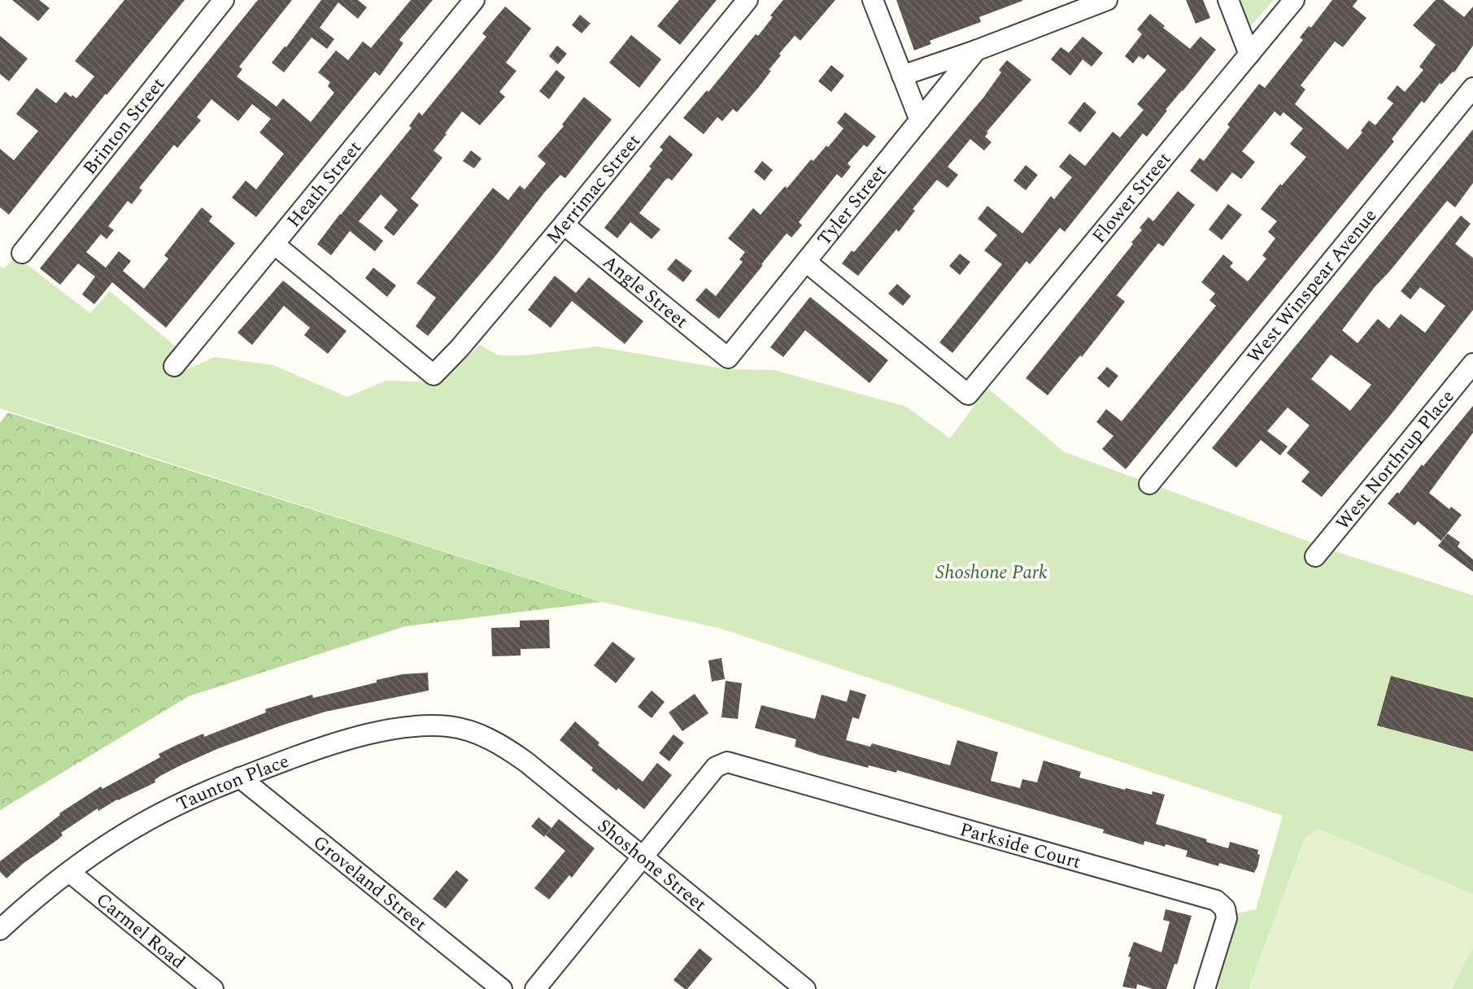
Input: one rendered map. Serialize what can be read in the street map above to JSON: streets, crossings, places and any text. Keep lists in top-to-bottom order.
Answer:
{
  "streets": {
    "street": [
      "Brinton Street",
      "Heath Street",
      "Merrimac Street",
      "Flower Street",
      "Tyler Street",
      "West Winspear Avenue",
      "Angle Street",
      "West Northrup Place",
      "Taunton Place",
      "Parkside Court",
      "Shoshone Street",
      "Groveland Street",
      "Carmel Road"
    ]
  },
  "crossings": [
    ["Heath Street", "Merrimac Street"],
    ["Merrimac Street", "Angle Street"],
    ["Flower Street", "Tyler Street"],
    ["Tyler Street", "Angle Street"],
    ["Taunton Place", "Shoshone Street"],
    ["Taunton Place", "Groveland Street"],
    ["Taunton Place", "Carmel Road"],
    ["Parkside Court", "Shoshone Street"]
  ],
  "parks": ["Shoshone Park"]
}
